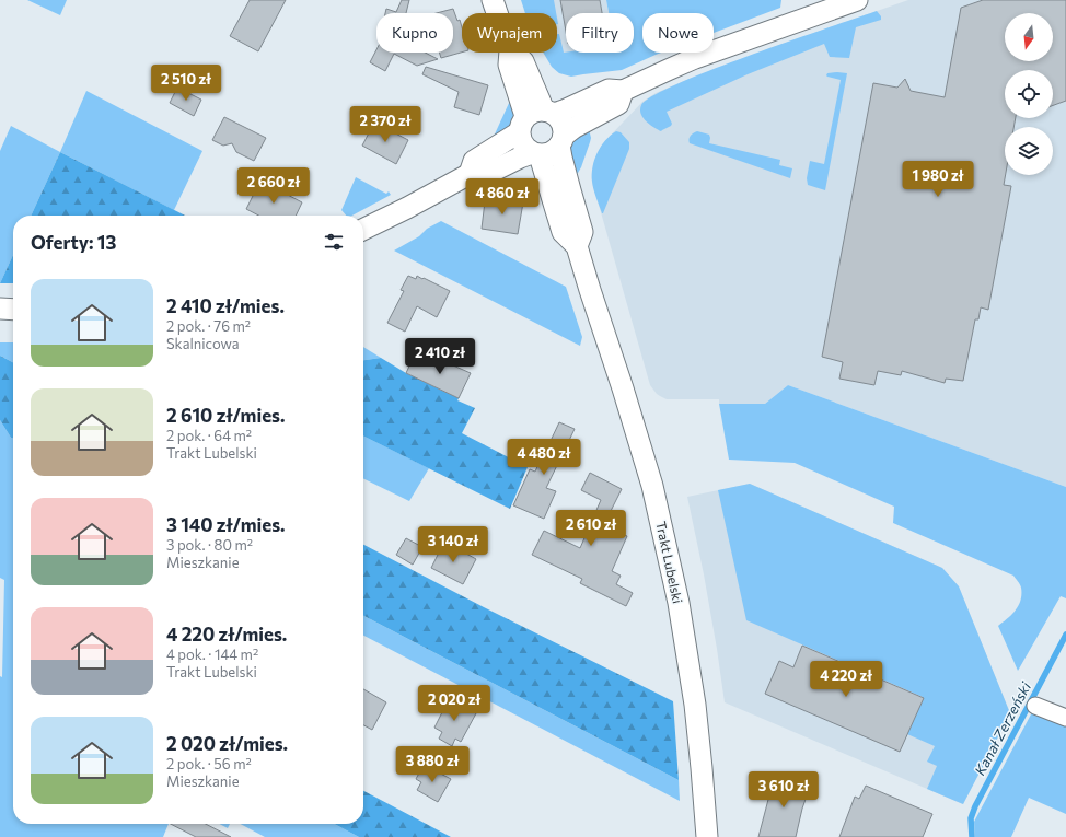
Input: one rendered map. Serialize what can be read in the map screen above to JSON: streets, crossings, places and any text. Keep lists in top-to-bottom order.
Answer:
{
  "streets": {
    "street": ["Trakt Lubelski"]
  },
  "water": ["Kanał Zerzeński"],
  "north": "bottom",
  "page": {
    "chip": [
      "Kupno",
      "Wynajem",
      "Filtry",
      "Nowe"
    ],
    "price": [
      "2 510 zł",
      "2 370 zł",
      "1 980 zł",
      "2 660 zł",
      "4 860 zł",
      "2 410 zł",
      "4 480 zł",
      "2 610 zł",
      "3 140 zł",
      "4 220 zł",
      "2 020 zł",
      "3 880 zł",
      "3 610 zł"
    ],
    "heading": "Oferty: 13",
    "list": [
      {
        "name": "2 410 zł/mies.",
        "note": "2 pok. · 76 m² · Skalnicowa"
      },
      {
        "name": "2 610 zł/mies.",
        "note": "2 pok. · 64 m² · Trakt Lubelski"
      },
      {
        "name": "3 140 zł/mies.",
        "note": "3 pok. · 80 m² · Mieszkanie"
      },
      {
        "name": "4 220 zł/mies.",
        "note": "4 pok. · 144 m² · Trakt Lubelski"
      },
      {
        "name": "2 020 zł/mies.",
        "note": "2 pok. · 56 m² · Mieszkanie"
      }
    ]
  }
}
